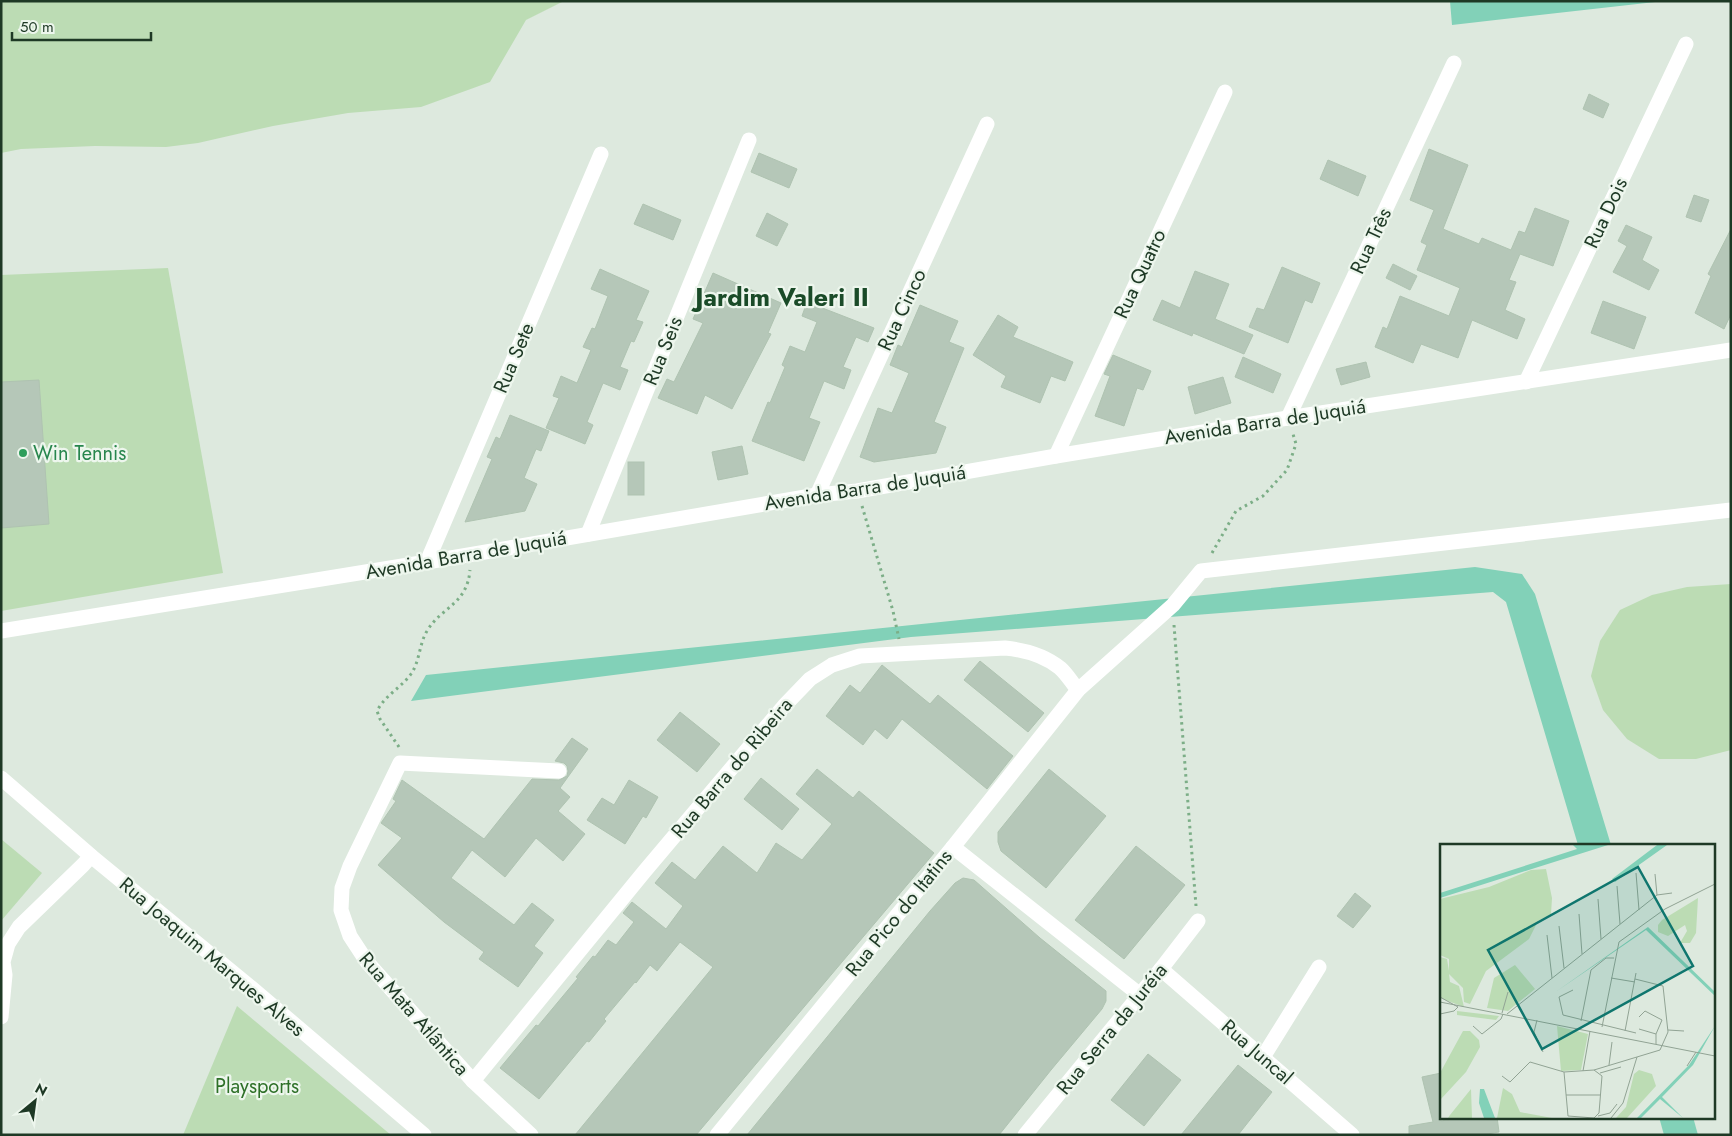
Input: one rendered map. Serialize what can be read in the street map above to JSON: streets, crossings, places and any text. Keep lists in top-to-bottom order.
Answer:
{
  "streets": {
    "street": [
      "Rua Dois",
      "Rua Três",
      "Rua Quatro",
      "Rua Cinco",
      "Rua Seis",
      "Rua Sete",
      "Avenida Barra de Juquiá",
      "Rua Barra do Ribeira",
      "Rua Pico do Itatins",
      "Rua Joaquim Marques Alves",
      "Rua Mata Atlântica",
      "Rua Serra da Juréia",
      "Rua Juncal"
    ]
  },
  "crossings": [
    ["Rua Dois", "Avenida Barra de Juquiá"],
    ["Rua Três", "Avenida Barra de Juquiá"],
    ["Rua Quatro", "Avenida Barra de Juquiá"],
    ["Rua Cinco", "Avenida Barra de Juquiá"],
    ["Rua Seis", "Avenida Barra de Juquiá"],
    ["Rua Sete", "Avenida Barra de Juquiá"],
    ["Rua Barra do Ribeira", "Rua Pico do Itatins"],
    ["Rua Barra do Ribeira", "Rua Mata Atlântica"],
    ["Rua Serra da Juréia", "Rua Juncal"]
  ],
  "districts": ["Jardim Valeri II"],
  "parks": ["Playsports"],
  "places": ["Win Tennis"],
  "scale_bar": "50 m",
  "north": "top right"
}
